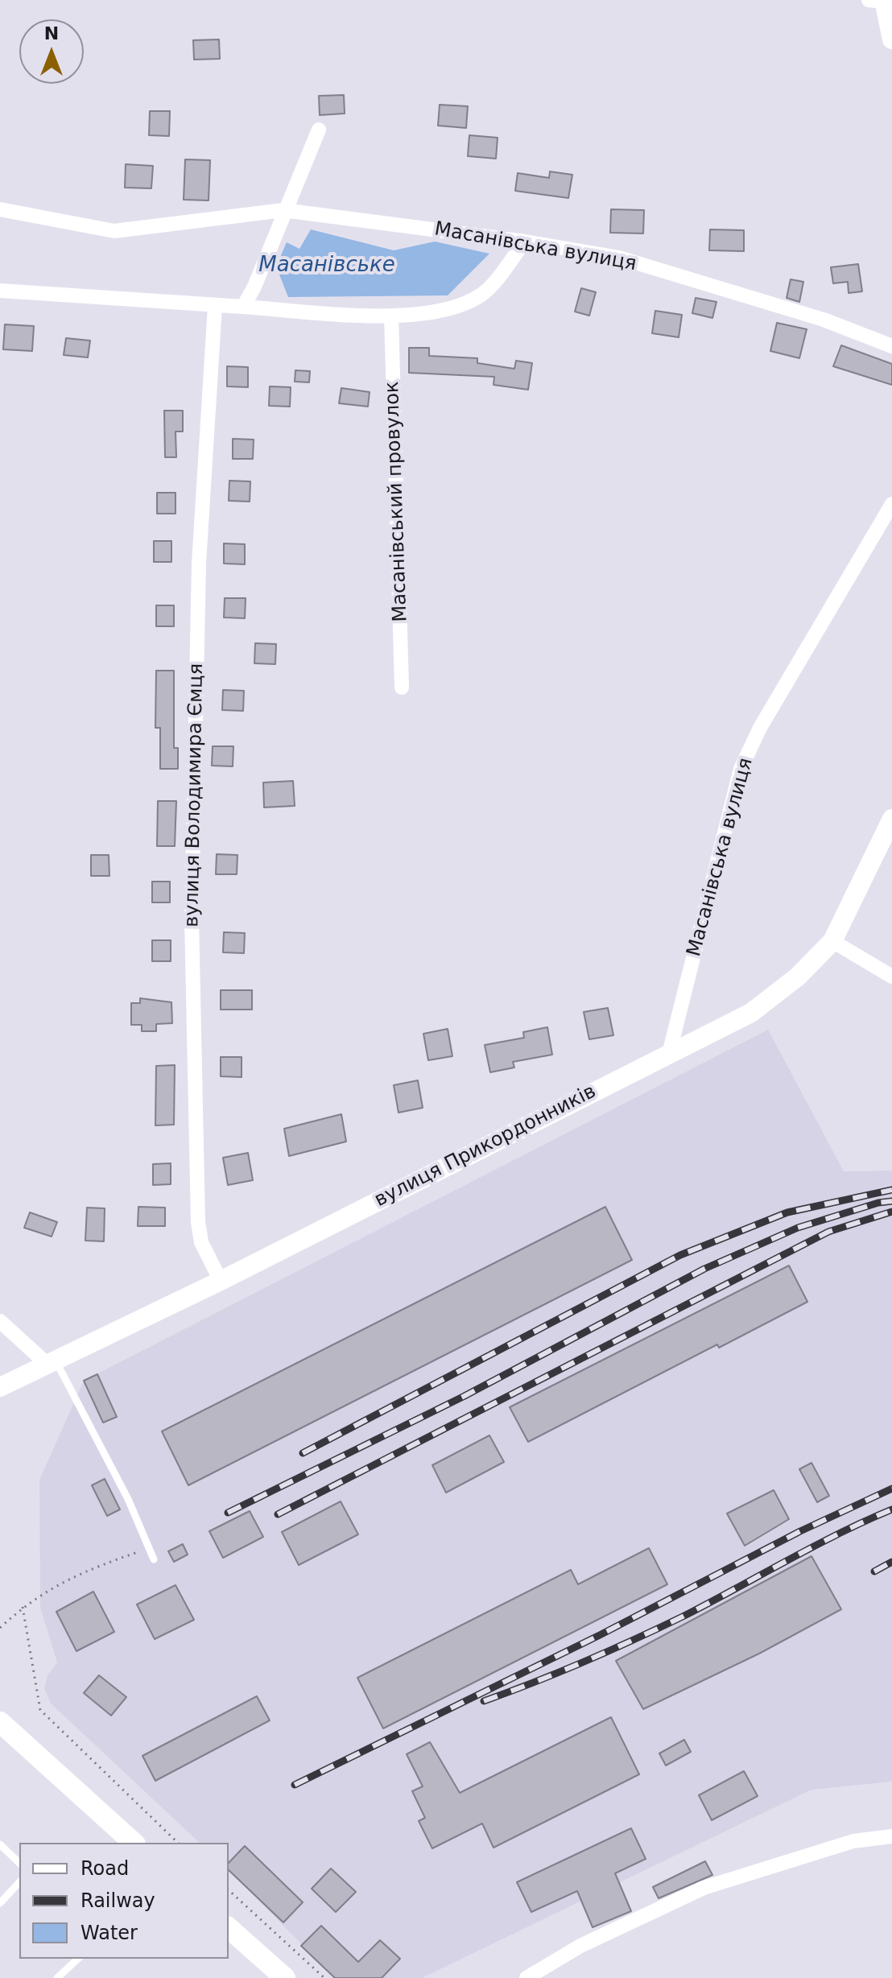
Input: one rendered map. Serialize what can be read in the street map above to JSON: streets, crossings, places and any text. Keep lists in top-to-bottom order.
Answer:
{
  "streets": {
    "street": [
      "Масанівська вулиця",
      "Масанівський провулок",
      "вулиця Володимира Ємця",
      "вулиця Прикордонників"
    ]
  },
  "crossings": [
    ["Масанівська вулиця", "вулиця Прикордонників"],
    ["вулиця Володимира Ємця", "вулиця Прикордонників"]
  ],
  "water": ["Масанівське"],
  "legend": ["Road", "Railway", "Water"],
  "north": "top"
}
